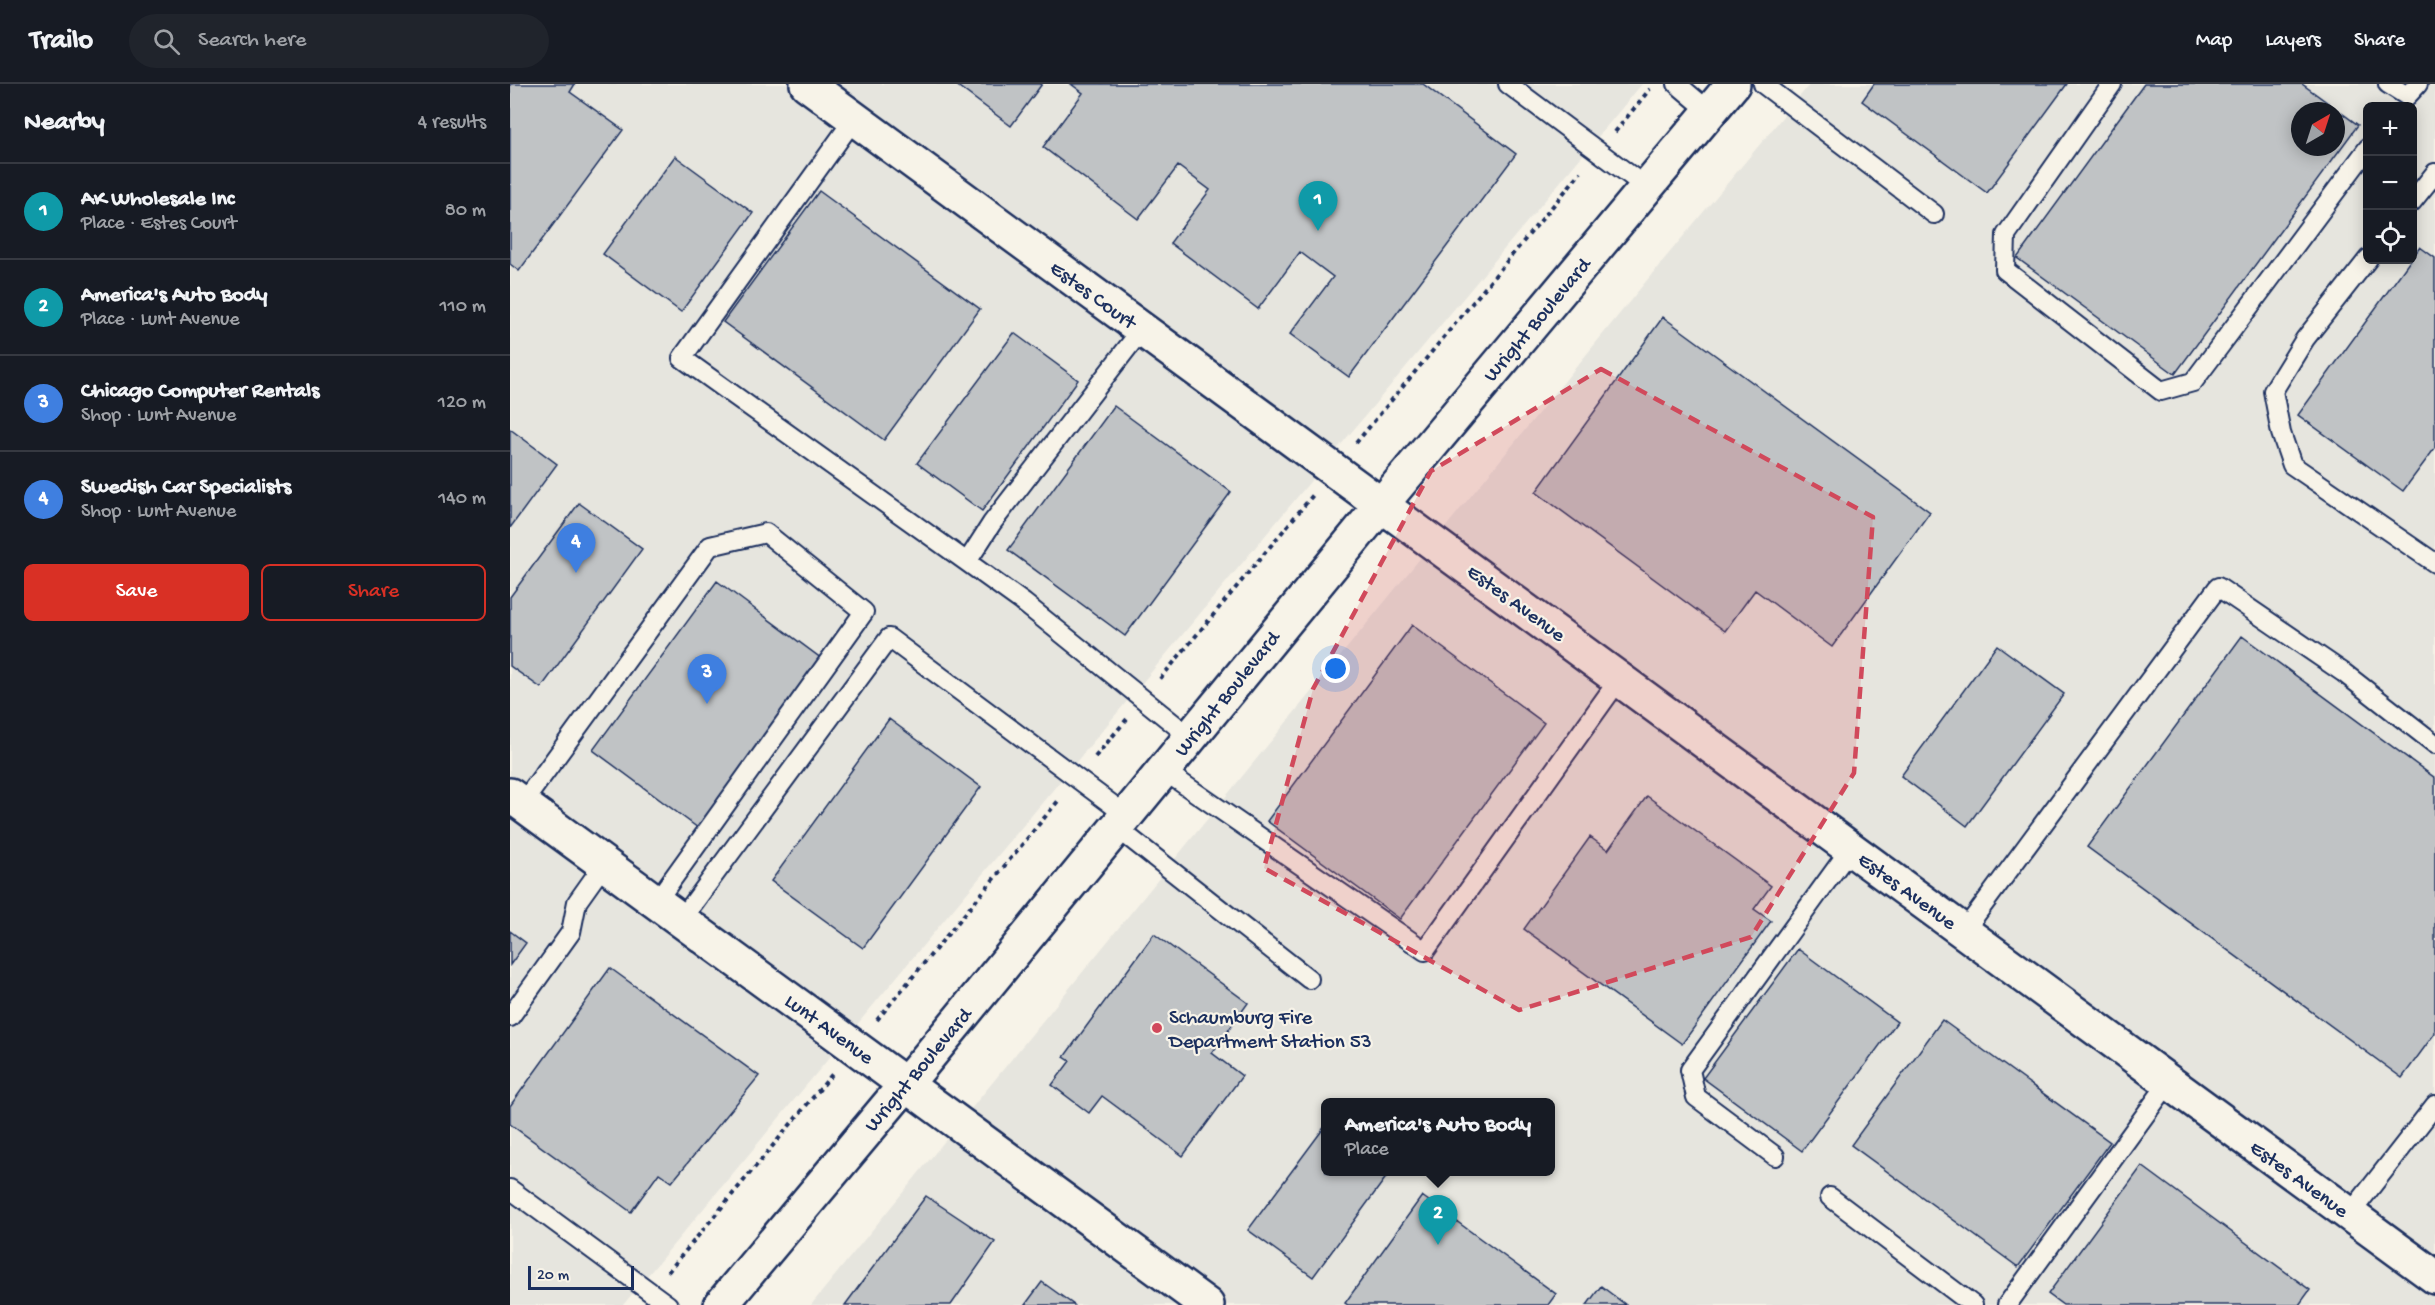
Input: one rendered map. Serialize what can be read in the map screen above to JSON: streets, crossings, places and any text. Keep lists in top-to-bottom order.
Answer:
{
  "streets": {
    "street": [
      "Estes Court",
      "Wright Boulevard",
      "Estes Avenue",
      "Lunt Avenue"
    ]
  },
  "crossings": [
    ["Estes Court", "Wright Boulevard"],
    ["Estes Court", "Estes Avenue"],
    ["Wright Boulevard", "Estes Avenue"],
    ["Wright Boulevard", "Lunt Avenue"]
  ],
  "places": ["Schaumburg Fire Department Station 53"],
  "scale_bar": "20 m",
  "north": "top right",
  "page": {
    "header": "Trailo",
    "search": "Search here",
    "nav": ["Map", "Layers", "Share"],
    "heading": ["Nearby", "4 results"],
    "map_buttons": ["+", "−"],
    "list": [
      {
        "mark": "1",
        "name": "AK Wholesale Inc",
        "note": "Place · Estes Court",
        "value": "80 m"
      },
      {
        "mark": "2",
        "name": "America's Auto Body",
        "note": "Place · Lunt Avenue",
        "value": "110 m"
      },
      {
        "mark": "3",
        "name": "Chicago Computer Rentals",
        "note": "Shop · Lunt Avenue",
        "value": "120 m"
      },
      {
        "mark": "4",
        "name": "Swedish Car Specialists",
        "note": "Shop · Lunt Avenue",
        "value": "140 m"
      }
    ],
    "pins": [
      "1",
      "4",
      "3",
      "2"
    ],
    "buttons": ["Save", "Share"],
    "popup": ["America's Auto Body", "Place"],
    "scale": "20 m"
  }
}
